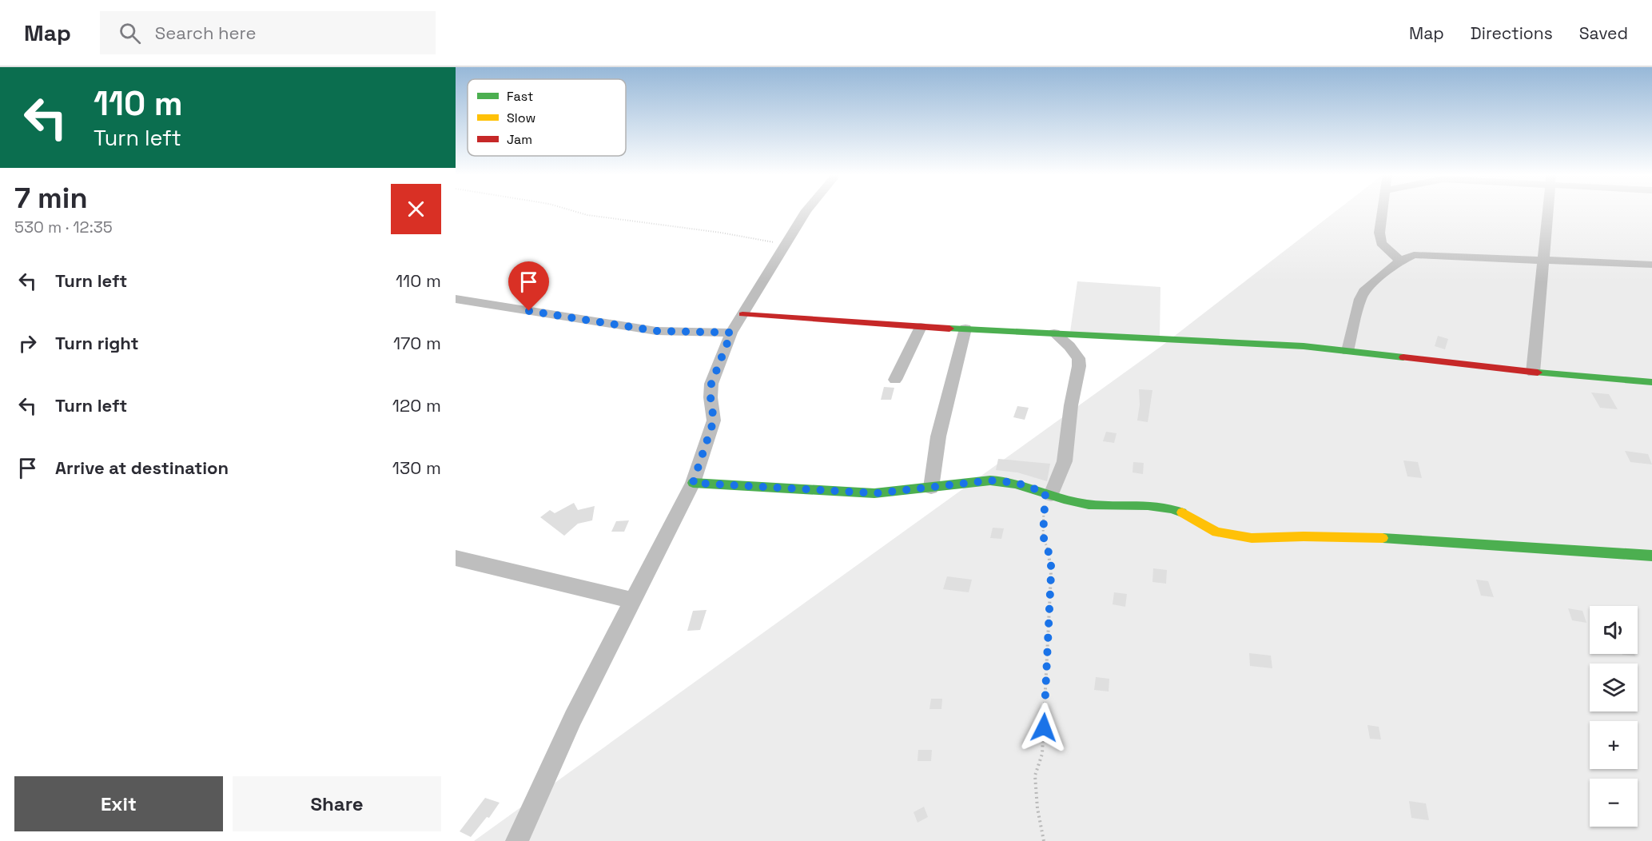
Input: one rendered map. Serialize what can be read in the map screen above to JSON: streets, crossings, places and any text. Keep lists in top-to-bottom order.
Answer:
{
  "legend": ["Fast", "Slow", "Jam"],
  "page": {
    "header": "Map",
    "search": "Search here",
    "nav": ["Map", "Directions", "Saved"],
    "turn": ["110 m", "Turn left"],
    "heading": ["7 min", "530 m · 12:35"],
    "list": [
      {
        "name": "Turn left",
        "value": "110 m"
      },
      {
        "name": "Turn right",
        "value": "170 m"
      },
      {
        "name": "Turn left",
        "value": "120 m"
      },
      {
        "name": "Arrive at destination",
        "value": "130 m"
      }
    ],
    "map_buttons": ["+", "−"],
    "buttons": ["Exit", "Share"]
  }
}
